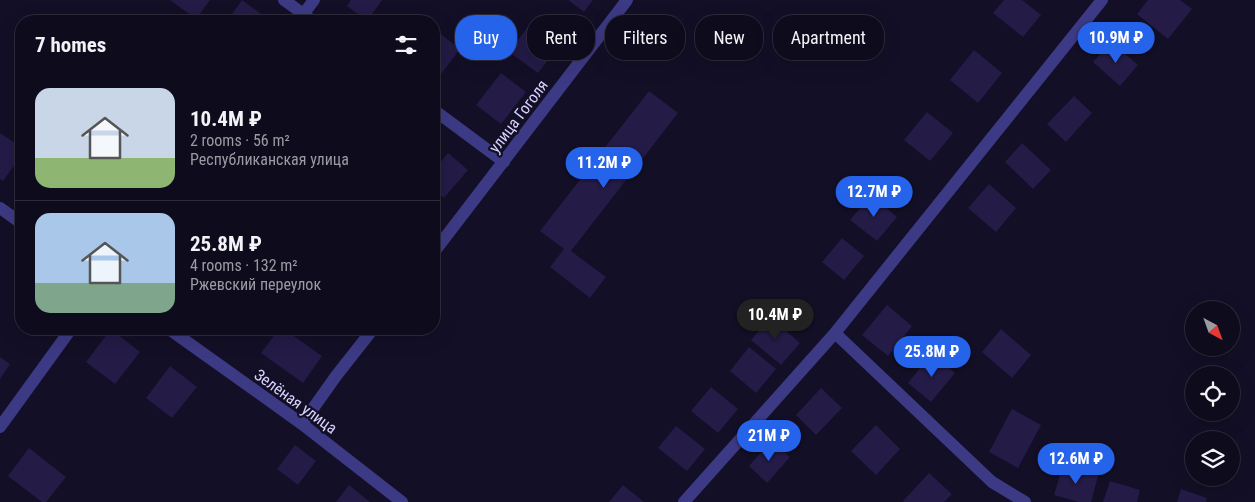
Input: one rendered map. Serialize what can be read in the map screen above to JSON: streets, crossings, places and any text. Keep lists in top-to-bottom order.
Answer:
{
  "streets": {
    "street": ["улица Гоголя", "Зелёная улица"]
  },
  "north": "bottom right",
  "page": {
    "chip": [
      "Buy",
      "Rent",
      "Filters",
      "New",
      "Apartment"
    ],
    "heading": "7 homes",
    "price": [
      "10.9M ₽",
      "11.2M ₽",
      "12.7M ₽",
      "10.4M ₽",
      "25.8M ₽",
      "21M ₽",
      "12.6M ₽"
    ],
    "list": [
      {
        "name": "10.4M ₽",
        "note": "2 rooms · 56 m² · Республиканская улица"
      },
      {
        "name": "25.8M ₽",
        "note": "4 rooms · 132 m² · Ржевский переулок"
      }
    ]
  }
}
